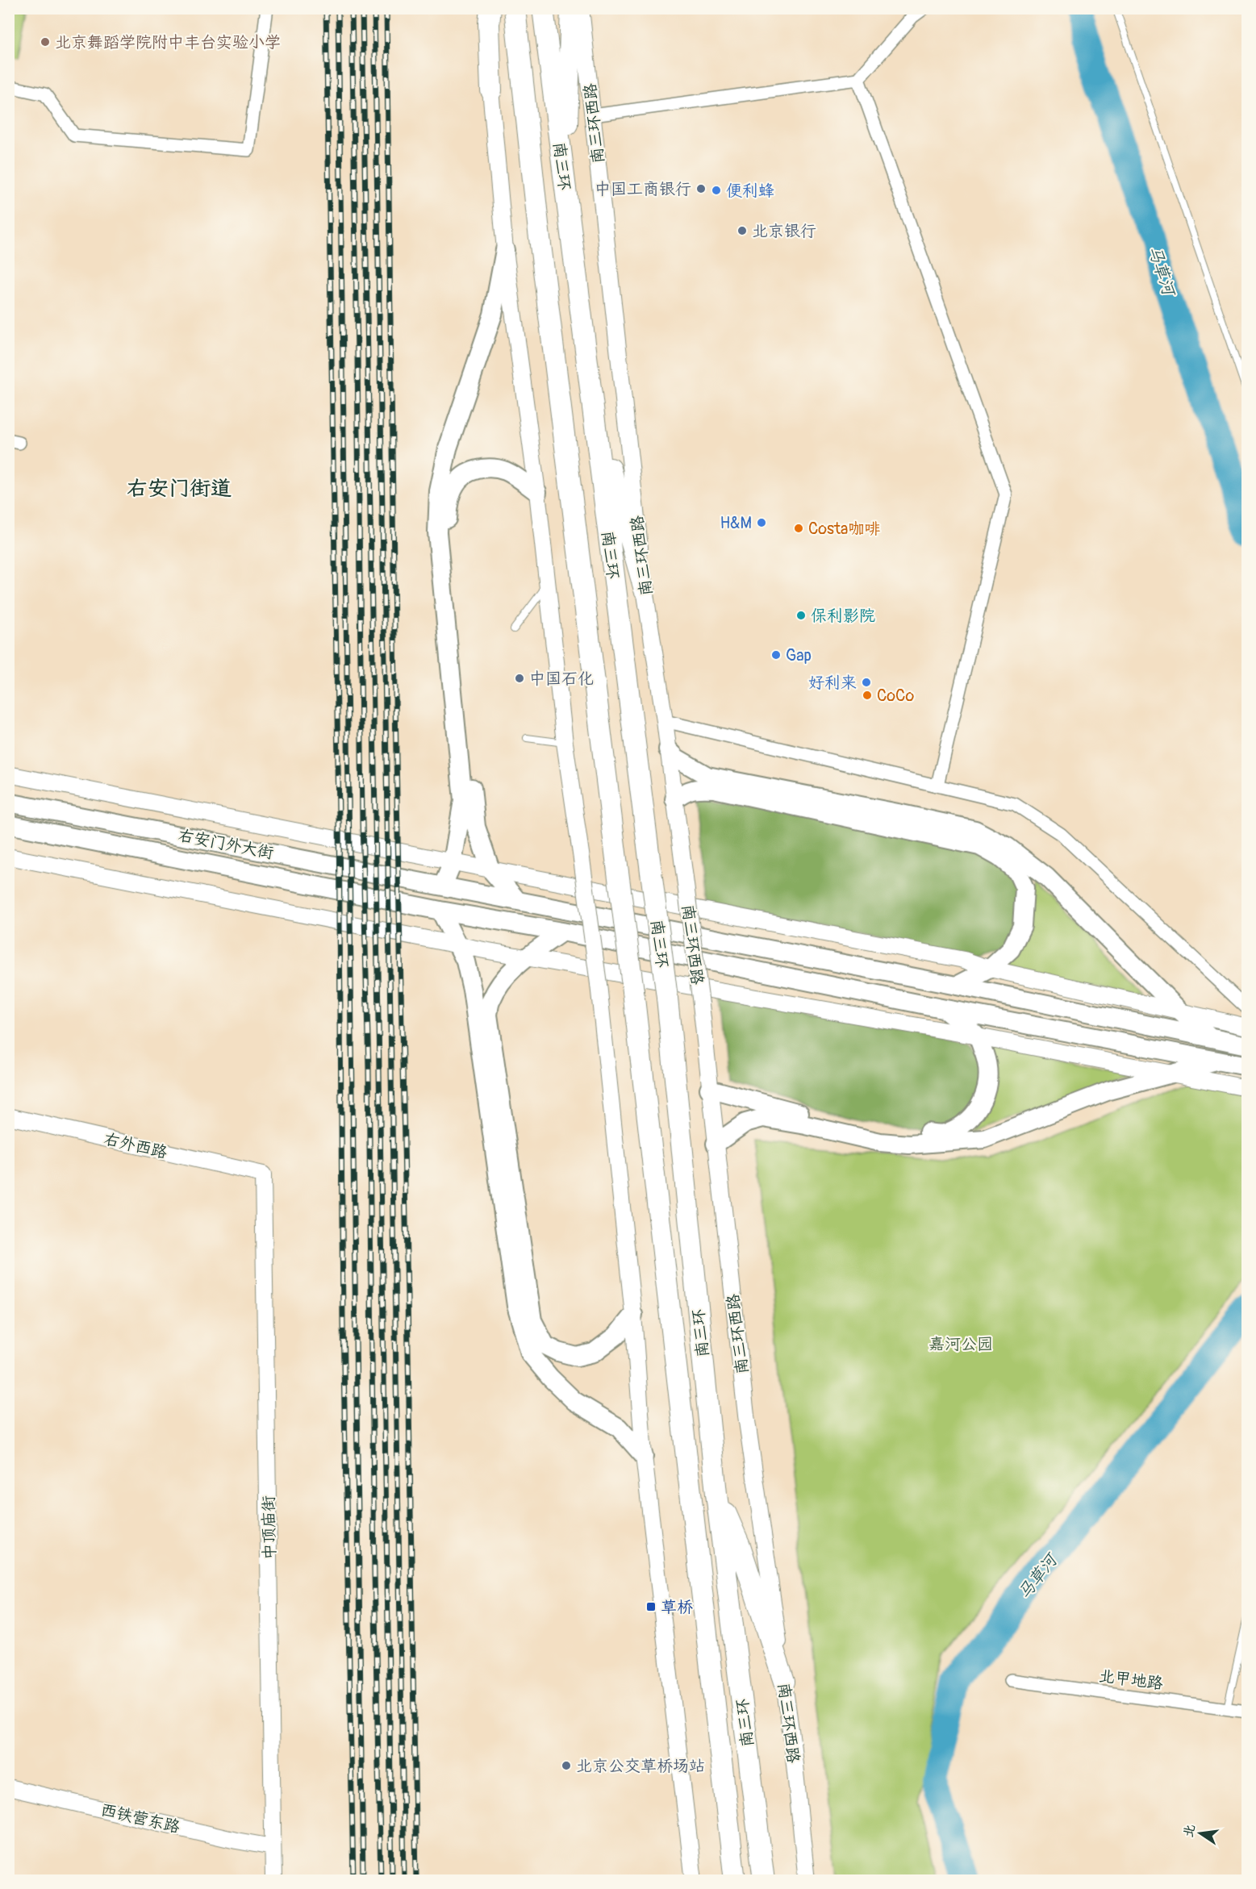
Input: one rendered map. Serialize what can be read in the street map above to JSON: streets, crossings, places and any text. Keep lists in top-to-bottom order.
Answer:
{
  "streets": {
    "highway": ["南三环"],
    "main road": ["右安门外大街"],
    "street": [
      "南三环西路",
      "右外西路",
      "中顶庙街",
      "北甲地路",
      "西铁营东路"
    ]
  },
  "crossings": [
    ["右外西路", "中顶庙街"],
    ["中顶庙街", "西铁营东路"]
  ],
  "districts": ["右安门街道"],
  "water": ["马草河"],
  "parks": ["嘉河公园"],
  "places": {
    "other": [
      "北京舞蹈学院附中丰台实验小学",
      "中国工商银行",
      "便利蜂",
      "北京银行",
      "H&M",
      "Costa咖啡",
      "保利影院",
      "Gap",
      "中国石化",
      "好利来",
      "CoCo",
      "北京公交草桥场站"
    ],
    "transit": ["草桥"]
  },
  "north": "left"
}
